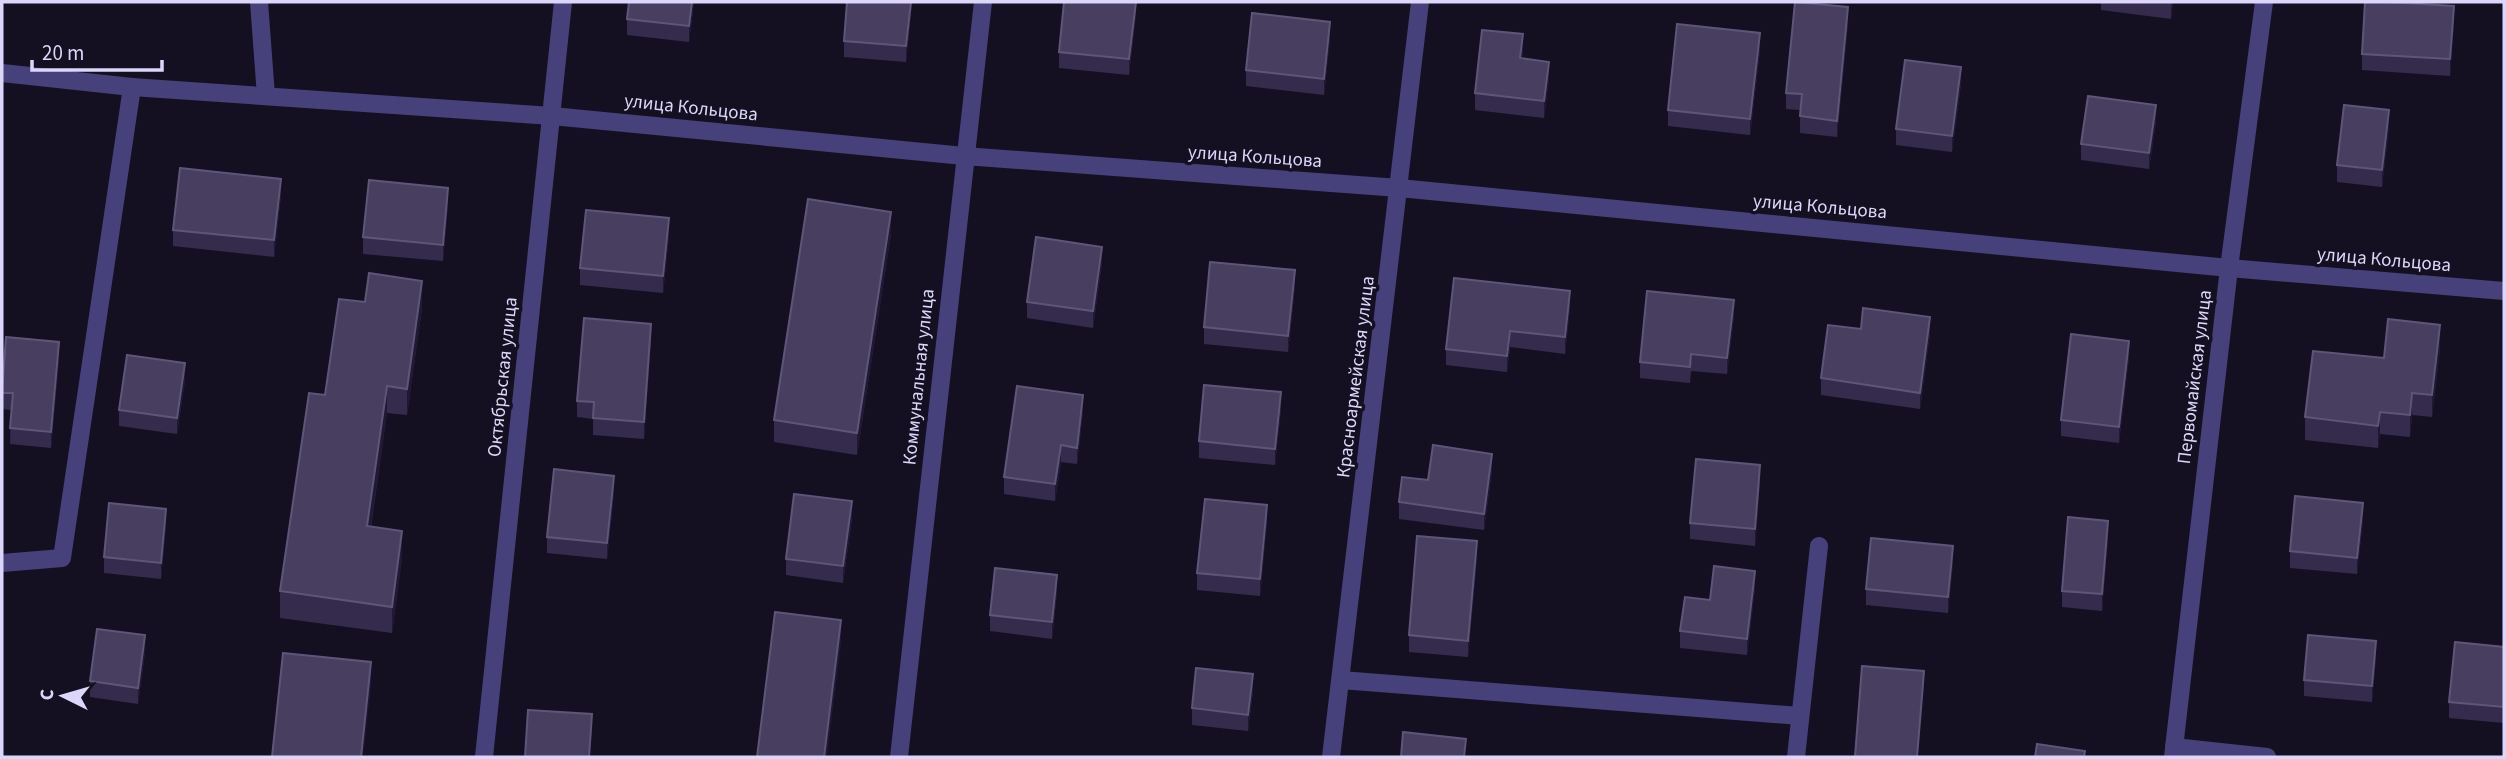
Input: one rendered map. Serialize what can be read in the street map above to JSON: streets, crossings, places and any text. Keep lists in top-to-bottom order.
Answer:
{
  "streets": {
    "street": [
      "улица Кольцова",
      "Октябрьская улица",
      "Коммунальная улица",
      "Красноармейская улица",
      "Первомайская улица"
    ]
  },
  "crossings": [
    ["улица Кольцова", "Октябрьская улица"],
    ["улица Кольцова", "Коммунальная улица"],
    ["улица Кольцова", "Красноармейская улица"],
    ["улица Кольцова", "Первомайская улица"]
  ],
  "scale_bar": "20 m",
  "north": "left"
}
